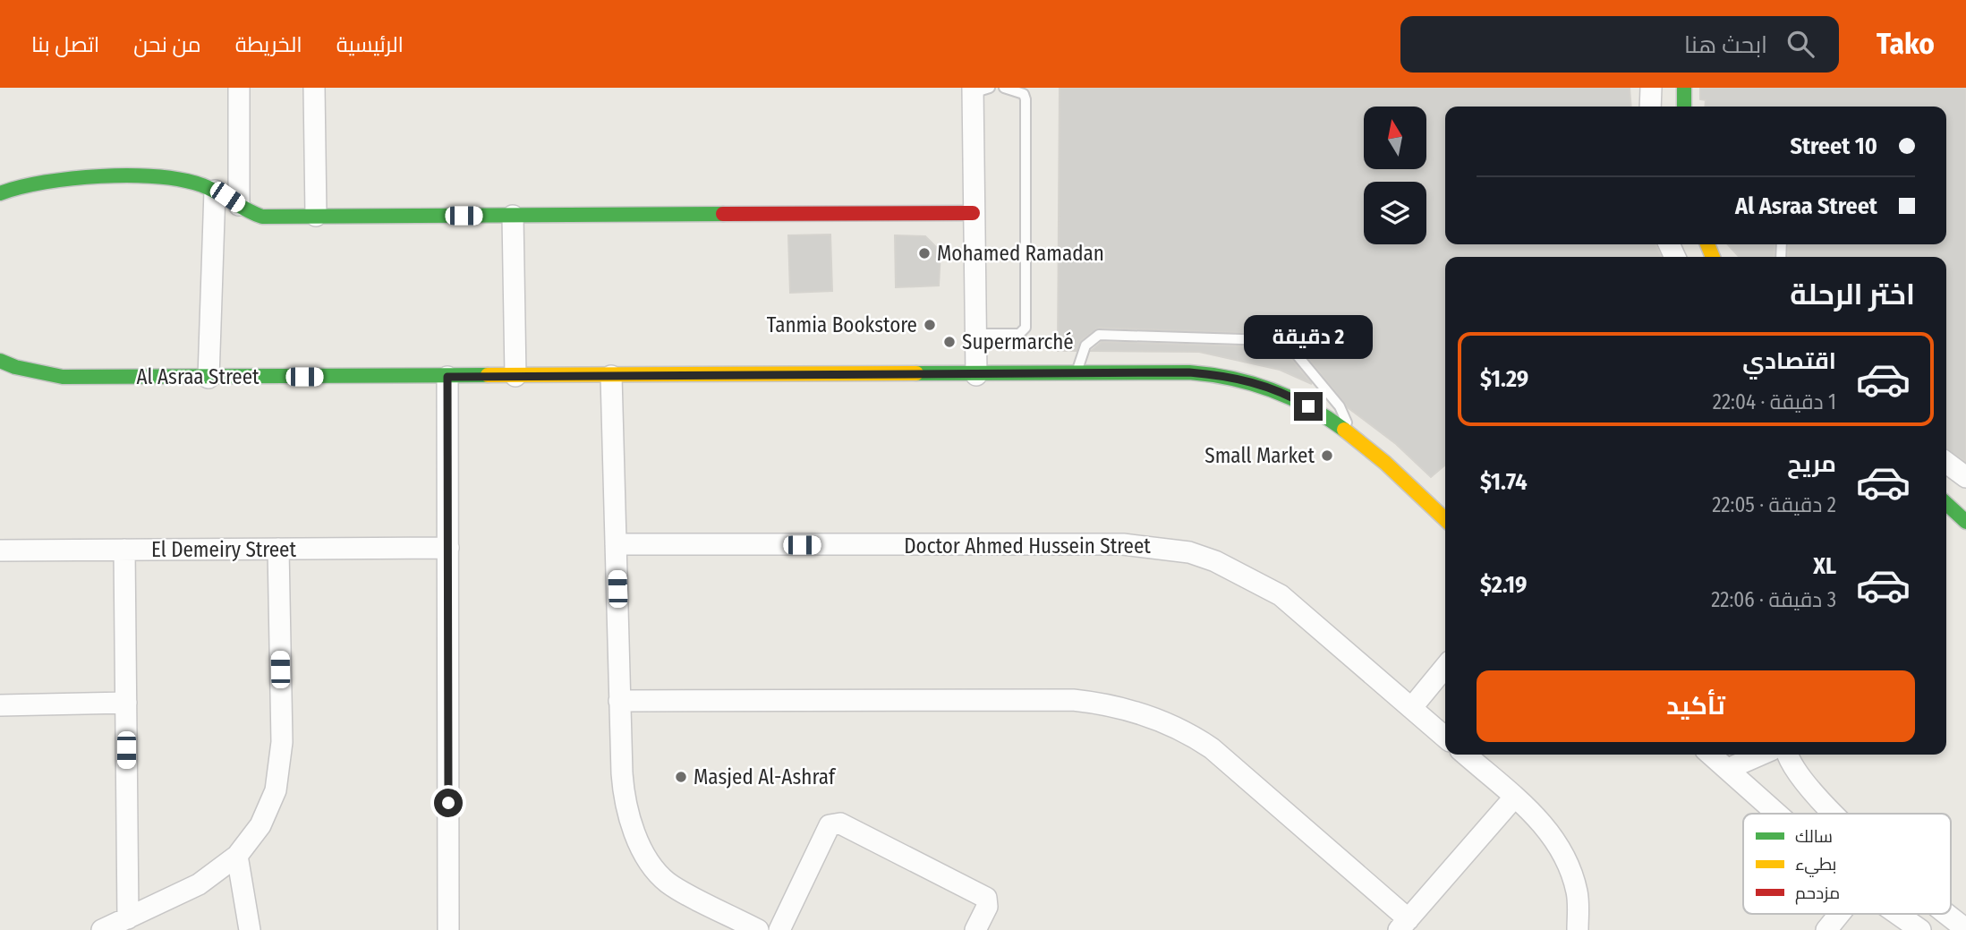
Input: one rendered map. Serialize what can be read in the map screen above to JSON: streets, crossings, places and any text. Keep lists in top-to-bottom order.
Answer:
{
  "streets": {
    "street": ["Al Asraa Street", "Doctor Ahmed Hussein Street", "El Demeiry Street"]
  },
  "places": [
    "Mohamed Ramadan",
    "Tanmia Bookstore",
    "Supermarché",
    "Small Market",
    "Masjed Al-Ashraf"
  ],
  "legend": ["سالك", "بطيء", "مزدحم"],
  "north": "top",
  "page": {
    "header": "Tako",
    "search": "ابحث هنا",
    "nav": [
      "الرئيسية",
      "الخريطة",
      "من نحن",
      "اتصل بنا"
    ],
    "banner": ["Street 10", "Al Asraa Street"],
    "heading": "اختر الرحلة",
    "bubble": "2 دقيقة",
    "list": [
      {
        "name": "اقتصادي",
        "note": "1 دقيقة · 22:04",
        "value": "$1.29"
      },
      {
        "name": "مريح",
        "note": "2 دقيقة · 22:05",
        "value": "$1.74"
      },
      {
        "name": "XL",
        "note": "3 دقيقة · 22:06",
        "value": "$2.19"
      }
    ],
    "buttons": "تأكيد"
  }
}
